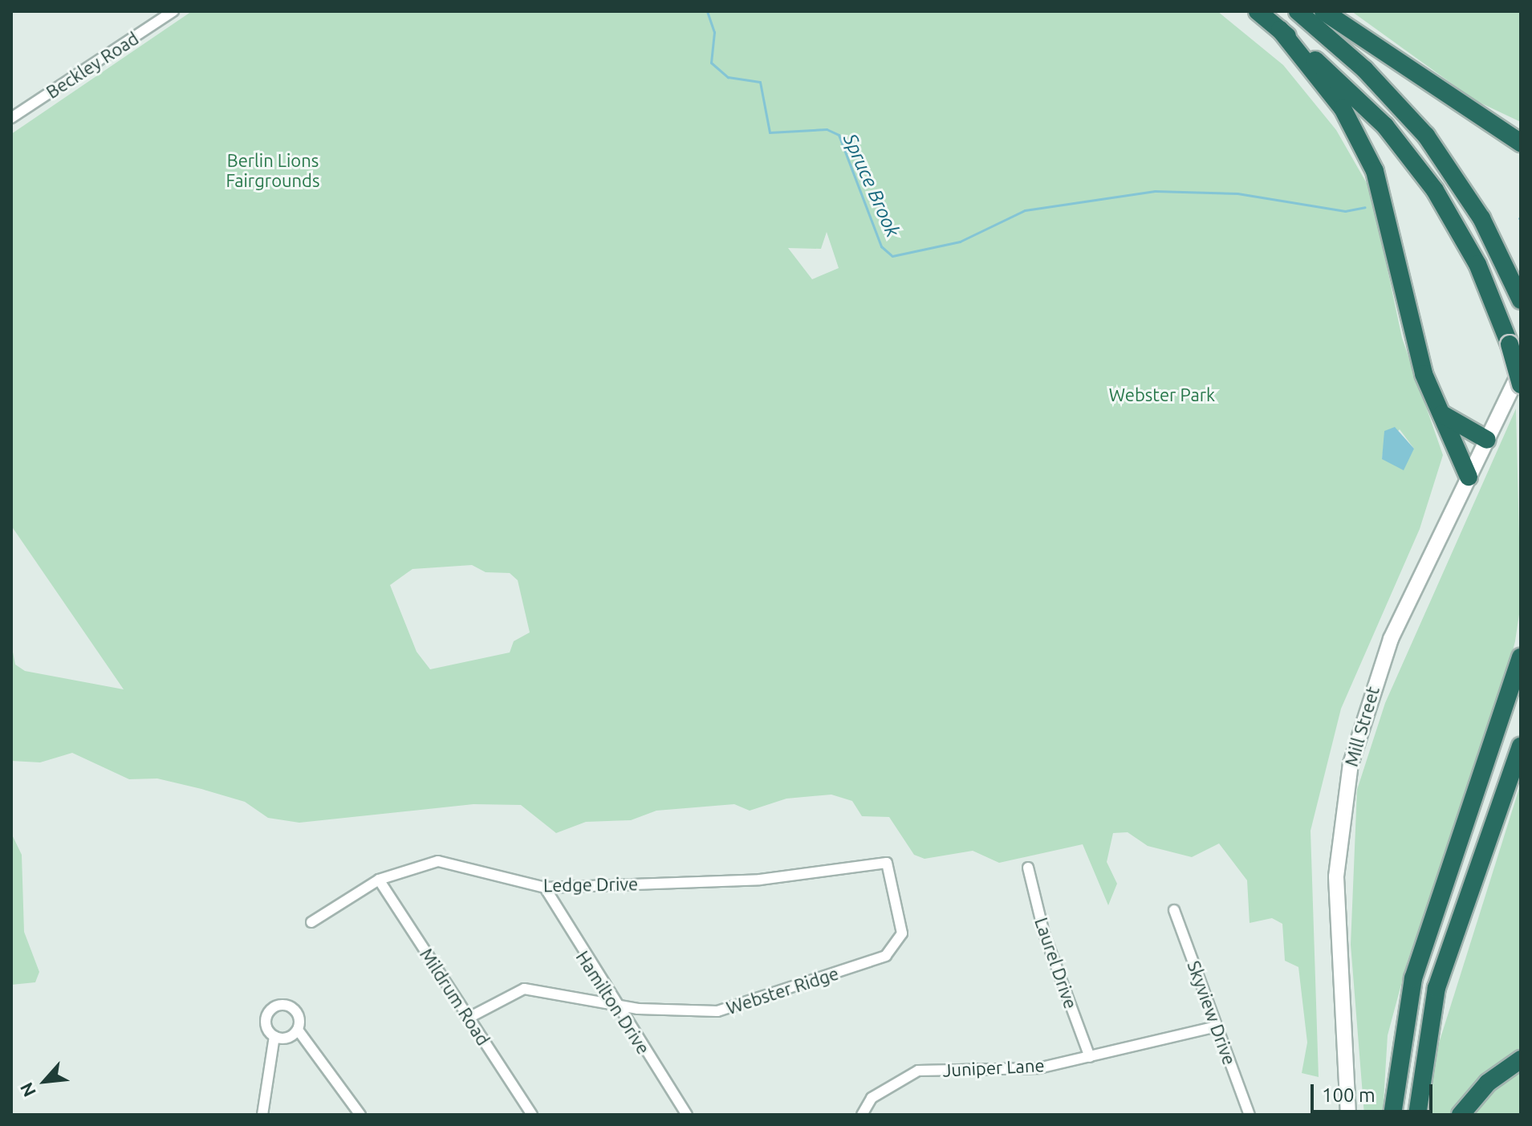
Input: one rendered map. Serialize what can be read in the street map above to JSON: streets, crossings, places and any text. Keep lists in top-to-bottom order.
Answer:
{
  "streets": {
    "main road": ["Mill Street"],
    "street": [
      "Beckley Road",
      "Ledge Drive",
      "Laurel Drive",
      "Webster Ridge",
      "Mildrum Road",
      "Hamilton Drive",
      "Skyview Drive",
      "Juniper Lane"
    ]
  },
  "crossings": [
    ["Ledge Drive", "Webster Ridge"],
    ["Ledge Drive", "Mildrum Road"],
    ["Ledge Drive", "Hamilton Drive"],
    ["Laurel Drive", "Juniper Lane"],
    ["Webster Ridge", "Mildrum Road"],
    ["Webster Ridge", "Hamilton Drive"],
    ["Skyview Drive", "Juniper Lane"]
  ],
  "water": ["Spruce Brook"],
  "parks": ["Berlin Lions Fairgrounds", "Webster Park"],
  "scale_bar": "100 m",
  "north": "bottom left"
}
